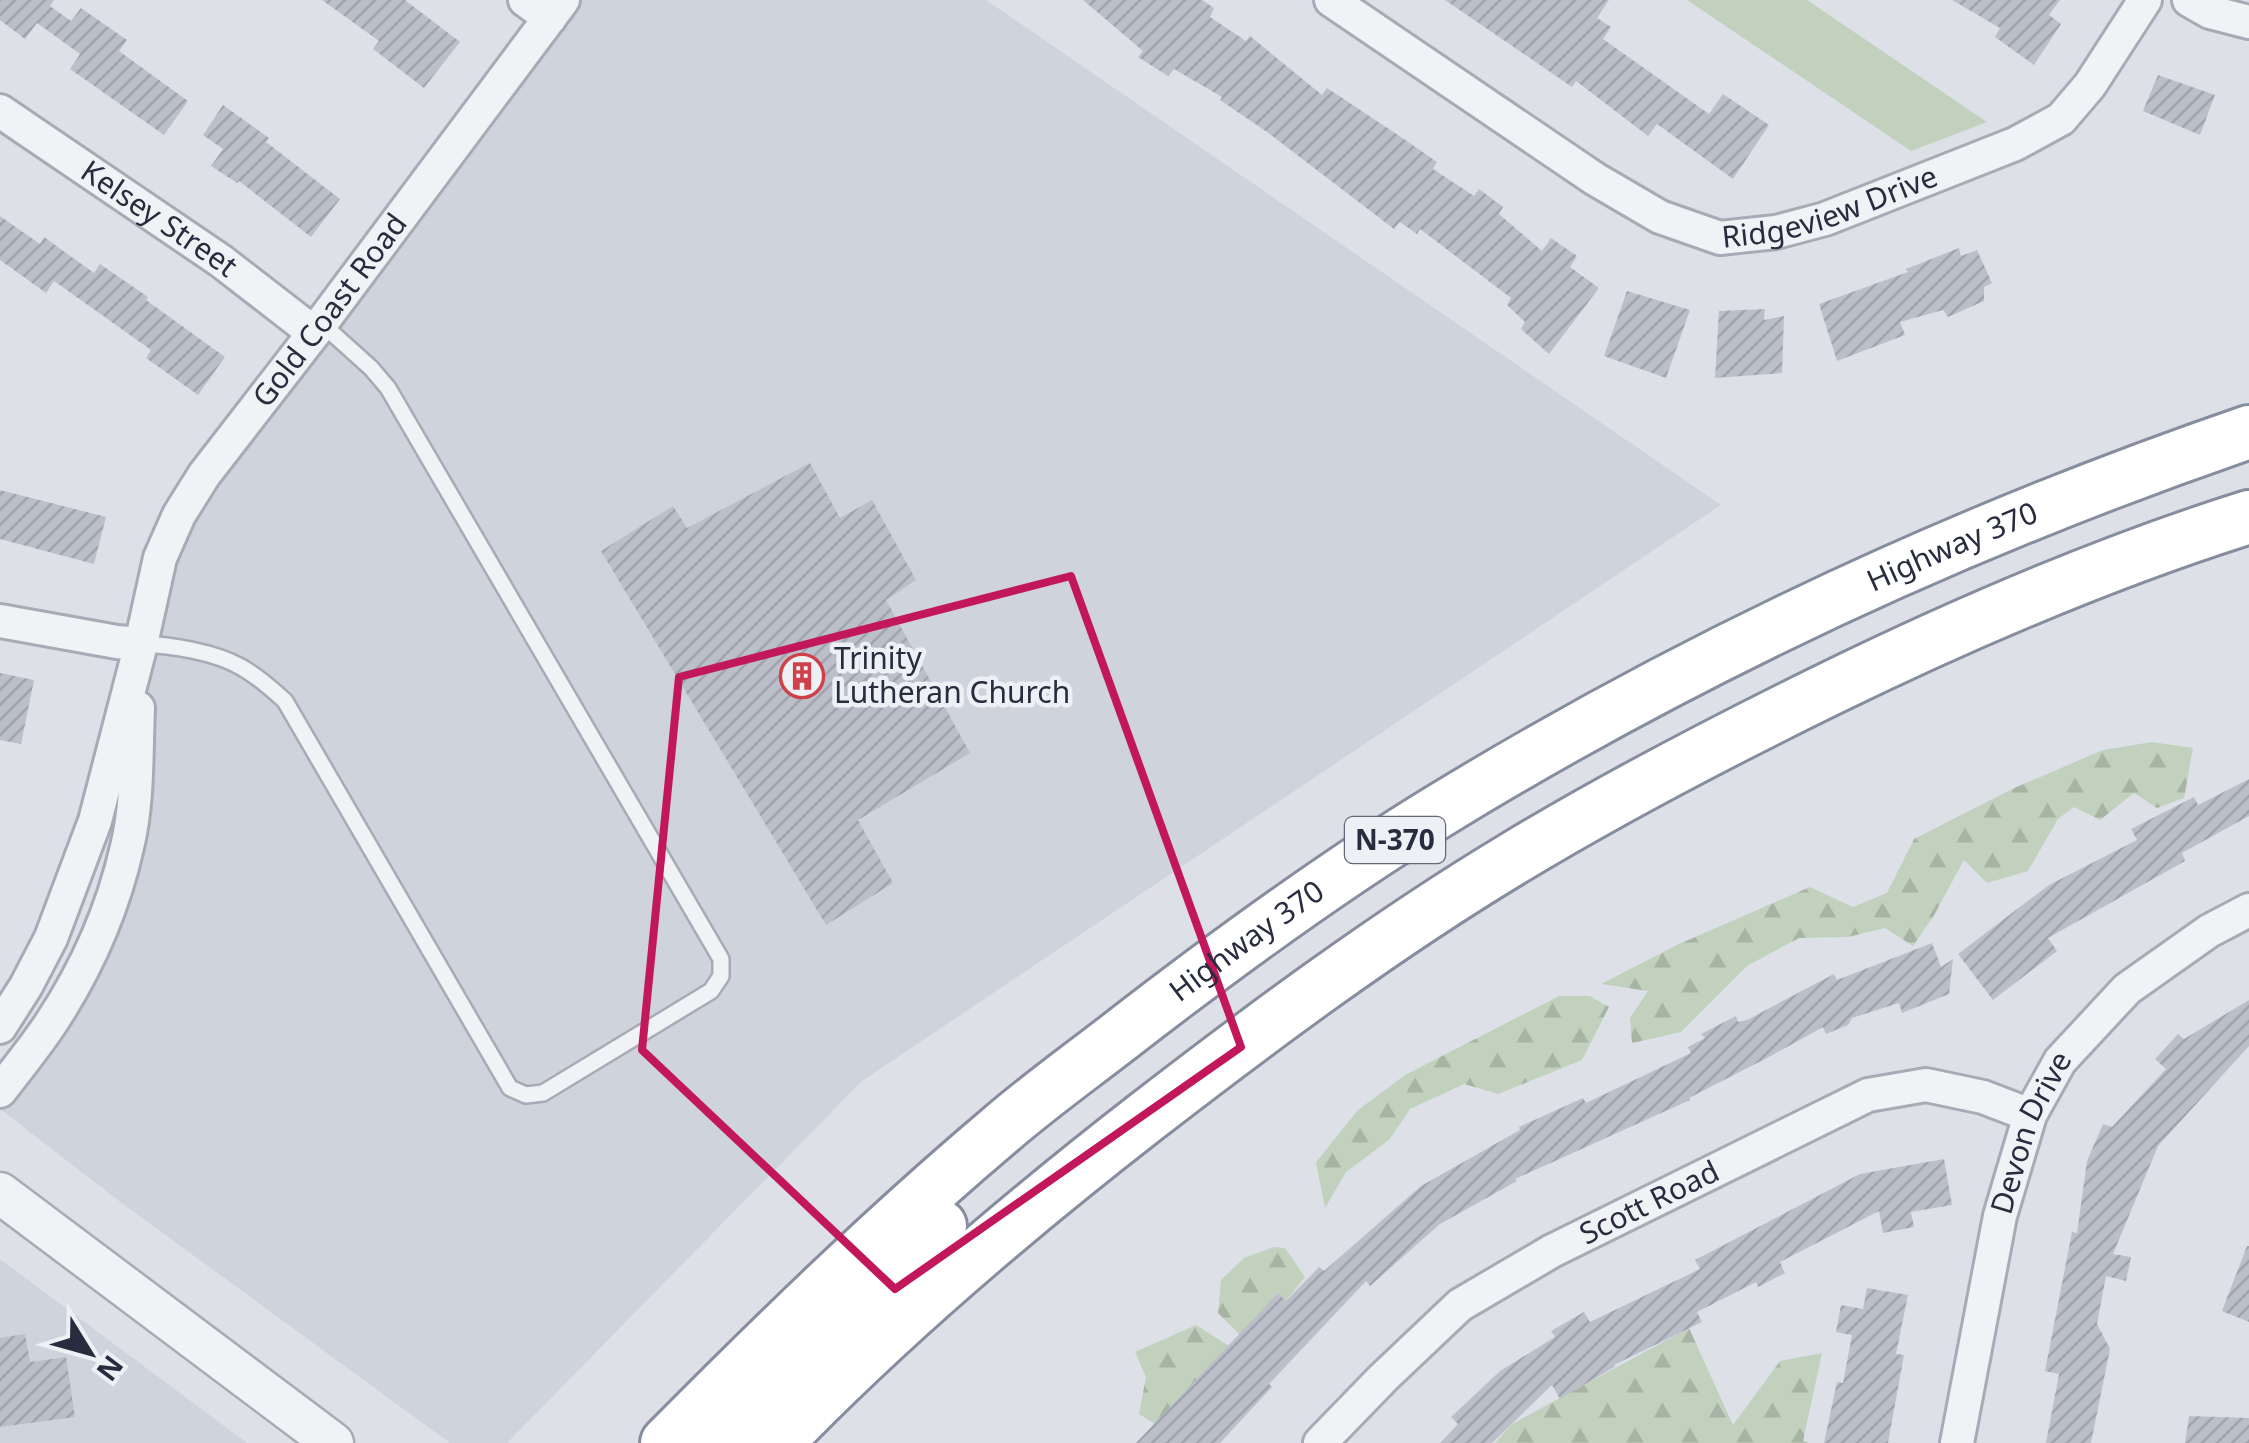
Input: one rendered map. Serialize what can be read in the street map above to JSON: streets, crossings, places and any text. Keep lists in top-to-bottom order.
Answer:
{
  "streets": {
    "highway": ["Highway 370", "N-370"],
    "street": [
      "Ridgeview Drive",
      "Kelsey Street",
      "Gold Coast Road",
      "Devon Drive",
      "Scott Road"
    ]
  },
  "crossings": [
    ["Kelsey Street", "Gold Coast Road"],
    ["Devon Drive", "Scott Road"]
  ],
  "places": {
    "building": ["Trinity Lutheran Church"]
  },
  "north": "bottom right"
}
